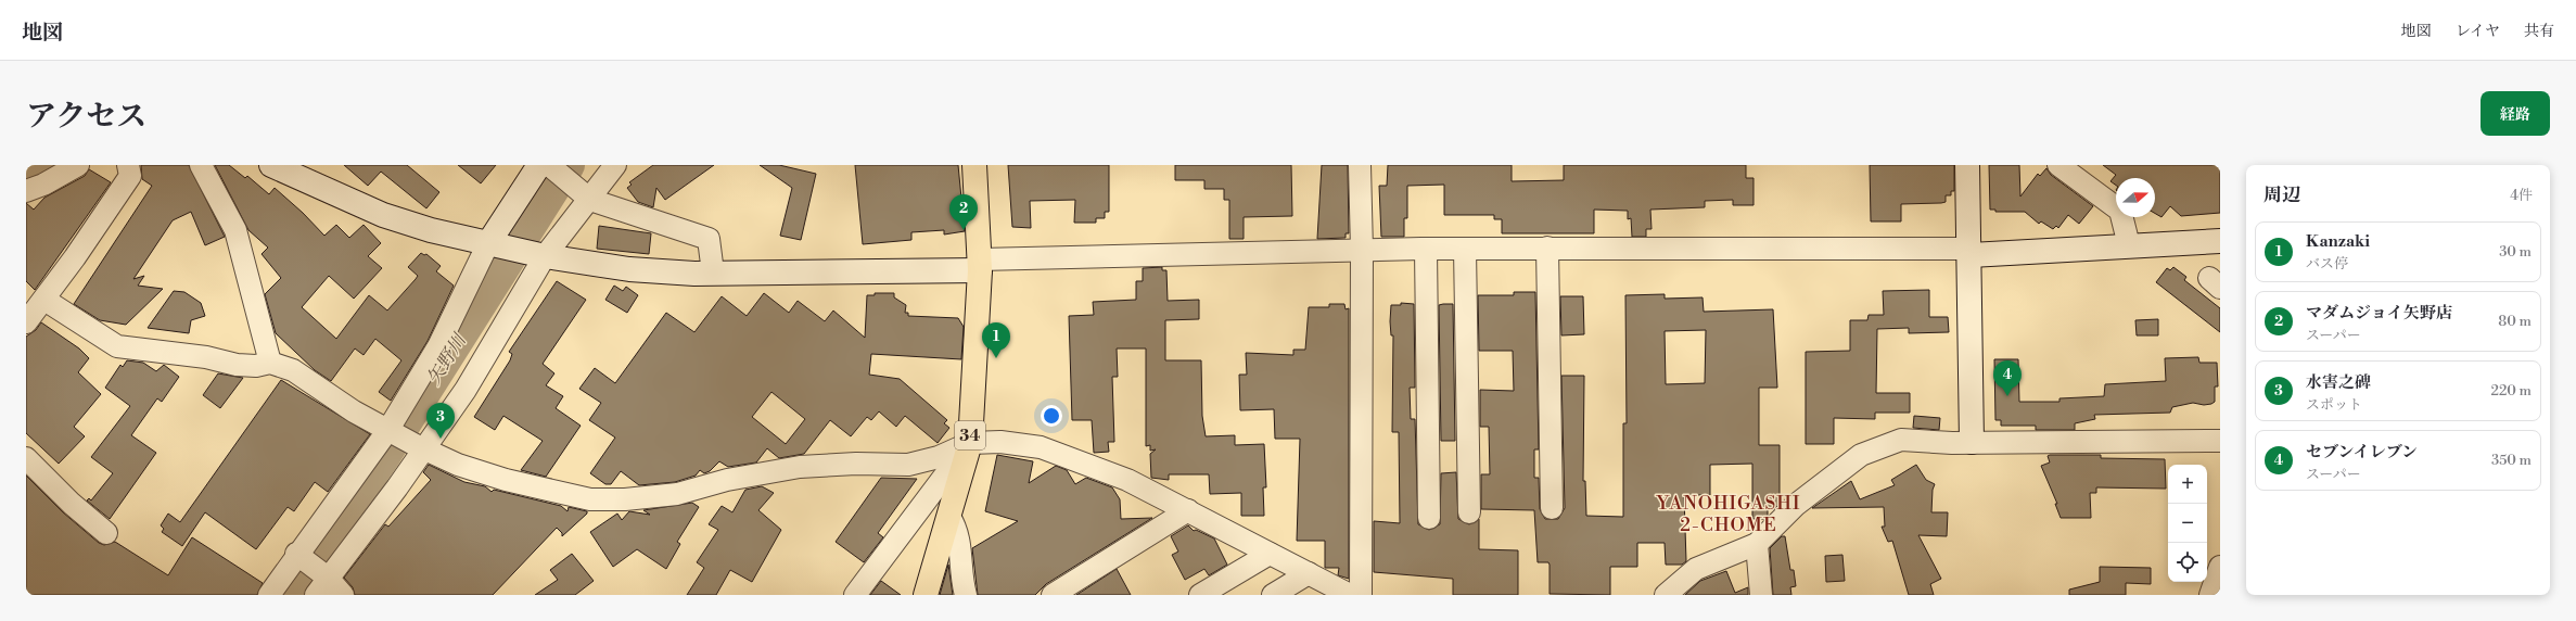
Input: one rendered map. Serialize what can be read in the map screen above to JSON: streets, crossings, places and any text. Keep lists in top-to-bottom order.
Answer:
{
  "streets": {
    "main road": ["34"]
  },
  "districts": ["YANOHIGASHI 2-CHOME"],
  "water": ["矢野川"],
  "north": "right",
  "page": {
    "header": "地図",
    "nav": ["地図", "レイヤ", "共有"],
    "title": "アクセス",
    "buttons": "経路",
    "heading": ["周辺", "4件"],
    "pins": [
      "2",
      "1",
      "4",
      "3"
    ],
    "list": [
      {
        "mark": "1",
        "name": "Kanzaki",
        "note": "バス停",
        "value": "30 m"
      },
      {
        "mark": "2",
        "name": "マダムジョイ矢野店",
        "note": "スーパー",
        "value": "80 m"
      },
      {
        "mark": "3",
        "name": "水害之碑",
        "note": "スポット",
        "value": "220 m"
      },
      {
        "mark": "4",
        "name": "セブンイレブン",
        "note": "スーパー",
        "value": "350 m"
      }
    ],
    "map_buttons": ["+", "−"]
  }
}
